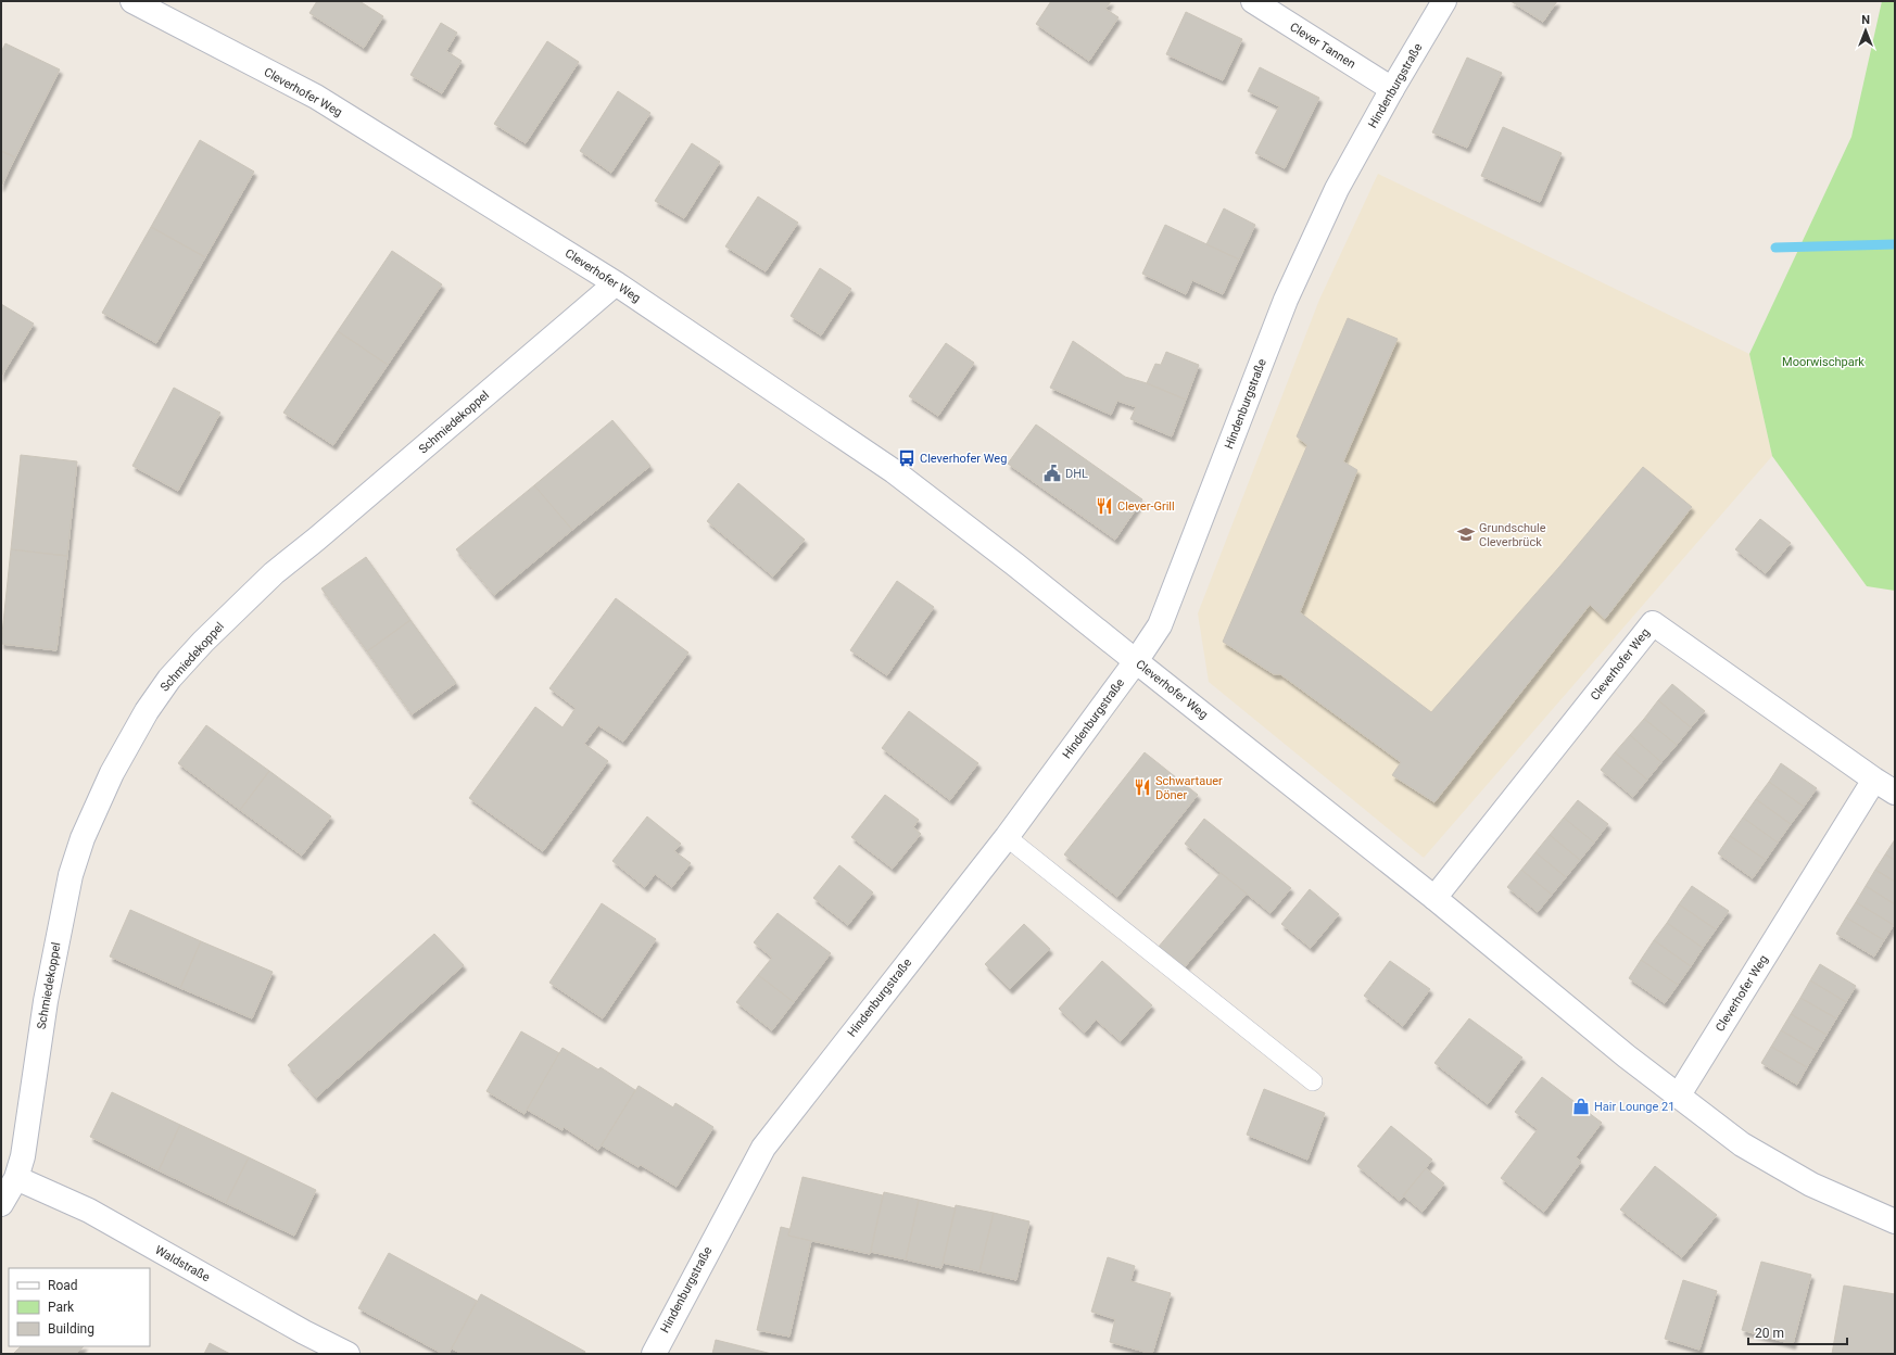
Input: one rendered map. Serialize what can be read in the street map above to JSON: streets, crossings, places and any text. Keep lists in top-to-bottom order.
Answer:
{
  "streets": {
    "street": [
      "Clever Tannen",
      "Hindenburgstraße",
      "Cleverhofer Weg",
      "Schmiedekoppel",
      "Waldstraße"
    ]
  },
  "crossings": [
    ["Clever Tannen", "Hindenburgstraße"],
    ["Hindenburgstraße", "Cleverhofer Weg"],
    ["Cleverhofer Weg", "Schmiedekoppel"],
    ["Schmiedekoppel", "Waldstraße"]
  ],
  "parks": ["Moorwischpark"],
  "places": {
    "bus stop": ["Cleverhofer Weg"],
    "public building": ["DHL"],
    "restaurant": ["Clever-Grill", "Schwartauer Döner"],
    "school or university": ["Grundschule Cleverbrück"],
    "shop": ["Hair Lounge 21"]
  },
  "legend": ["Road", "Park", "Building"],
  "scale_bar": "20 m",
  "north": "top"
}
